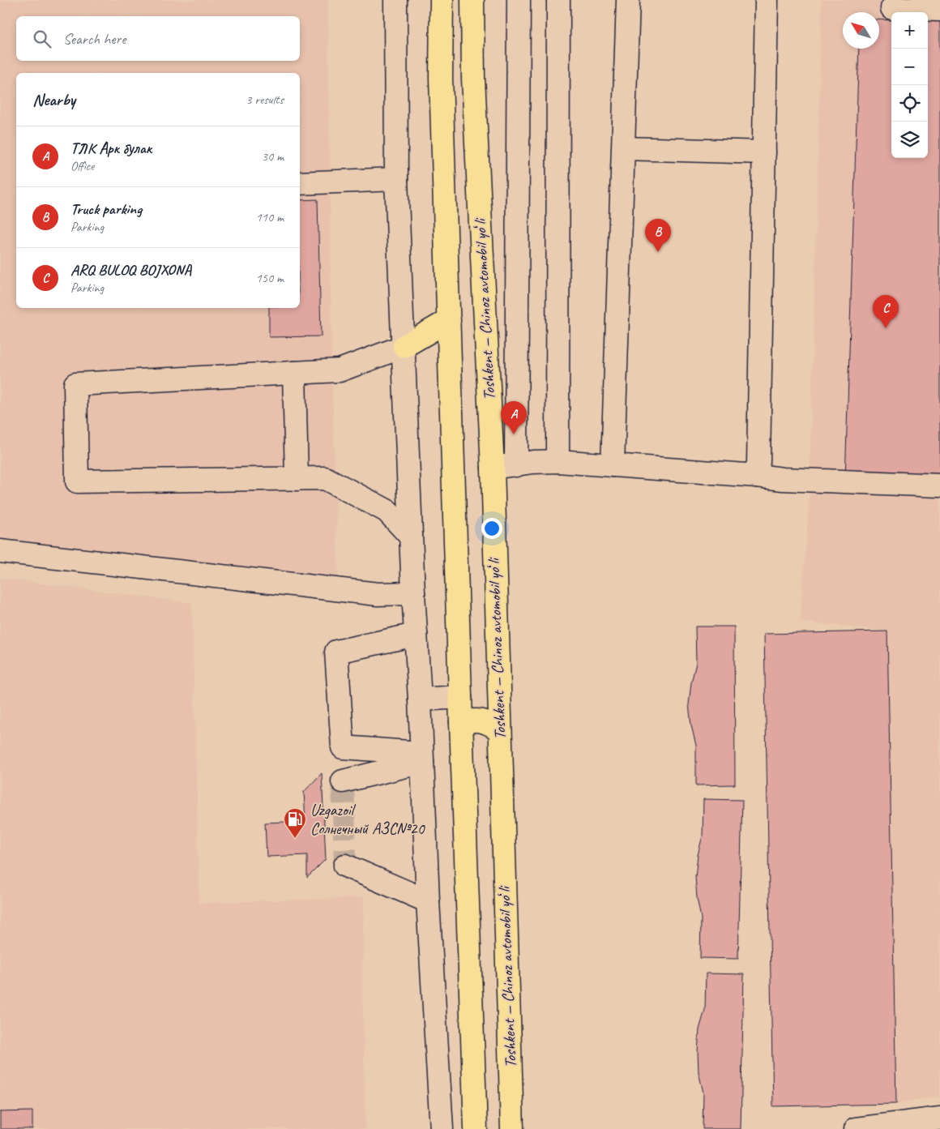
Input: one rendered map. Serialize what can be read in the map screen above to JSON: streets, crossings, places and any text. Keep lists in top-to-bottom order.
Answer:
{
  "streets": {
    "highway": ["Toshkent — Chinoz avtomobil yoʻli"]
  },
  "places": {
    "fuel station": ["Uzgazoil Солнечный АЗС№20"]
  },
  "north": "top left",
  "page": {
    "map_buttons": ["+", "−"],
    "search": "Search here",
    "heading": ["Nearby", "3 results"],
    "list": [
      {
        "mark": "A",
        "name": "ТЛК Арк булак",
        "note": "Office",
        "value": "30 m"
      },
      {
        "mark": "B",
        "name": "Truck parking",
        "note": "Parking",
        "value": "110 m"
      },
      {
        "mark": "C",
        "name": "ARQ BULOQ BOJXONA",
        "note": "Parking",
        "value": "150 m"
      }
    ],
    "pins": ["B", "C", "A"]
  }
}
